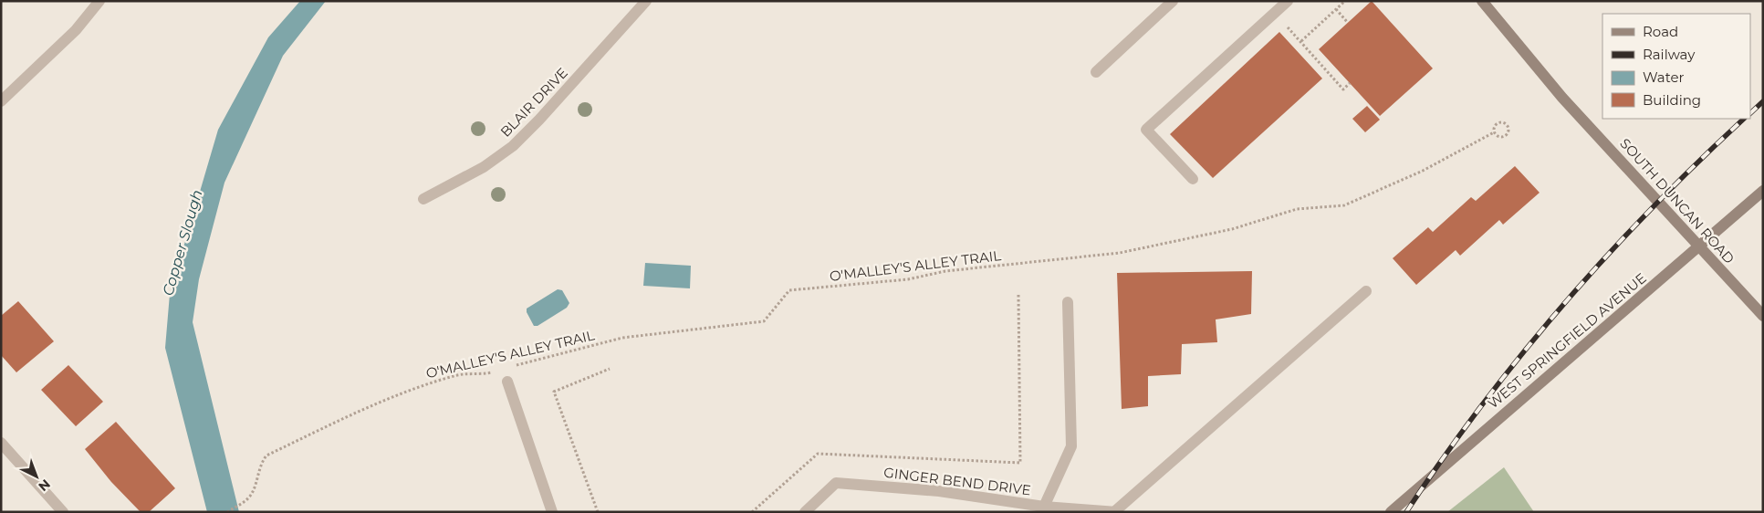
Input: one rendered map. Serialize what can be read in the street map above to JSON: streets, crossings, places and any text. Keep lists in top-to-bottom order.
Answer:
{
  "streets": {
    "main road": ["SOUTH DUNCAN ROAD", "WEST SPRINGFIELD AVENUE"],
    "street": ["BLAIR DRIVE", "GINGER BEND DRIVE"],
    "path": ["O'MALLEY'S ALLEY TRAIL"]
  },
  "crossings": [
    ["SOUTH DUNCAN ROAD", "WEST SPRINGFIELD AVENUE"]
  ],
  "water": ["Copper Slough"],
  "legend": [
    "Road",
    "Railway",
    "Water",
    "Building"
  ],
  "north": "bottom right"
}
